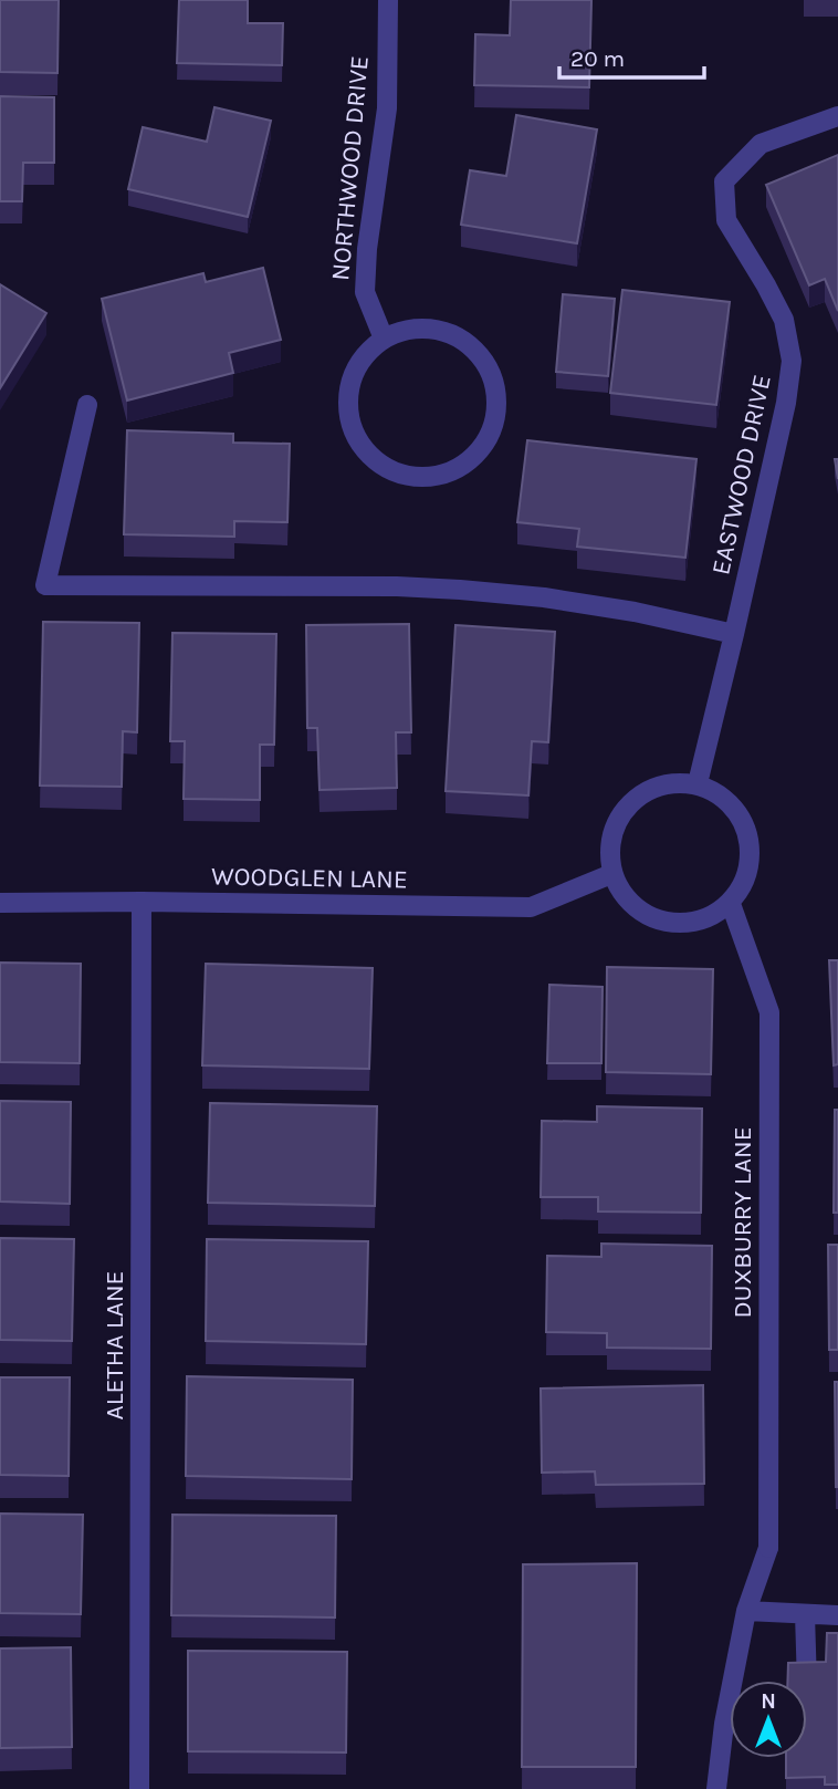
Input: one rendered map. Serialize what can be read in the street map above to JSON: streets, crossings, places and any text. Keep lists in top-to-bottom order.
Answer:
{
  "streets": {
    "street": [
      "NORTHWOOD DRIVE",
      "EASTWOOD DRIVE",
      "WOODGLEN LANE",
      "DUXBURRY LANE",
      "ALETHA LANE"
    ]
  },
  "crossings": [
    ["EASTWOOD DRIVE", "WOODGLEN LANE"],
    ["EASTWOOD DRIVE", "DUXBURRY LANE"],
    ["WOODGLEN LANE", "DUXBURRY LANE"],
    ["WOODGLEN LANE", "ALETHA LANE"]
  ],
  "scale_bar": "20 m",
  "north": "top"
}
